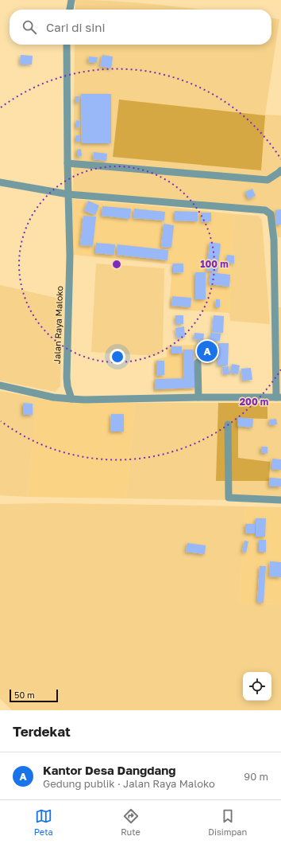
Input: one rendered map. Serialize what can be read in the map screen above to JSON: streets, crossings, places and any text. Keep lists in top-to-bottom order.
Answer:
{
  "streets": {
    "street": ["Jalan Raya Maloko"]
  },
  "scale_bar": "50 m",
  "page": {
    "search": "Cari di sini",
    "pins": "A",
    "scale": "50 m",
    "heading": "Terdekat",
    "list": [
      {
        "mark": "A",
        "name": "Kantor Desa Dangdang",
        "note": "Gedung publik · Jalan Raya Maloko",
        "value": "90 m"
      }
    ],
    "nav": ["Peta", "Rute", "Disimpan"]
  },
  "rings": ["100 m", "200 m"]
}
